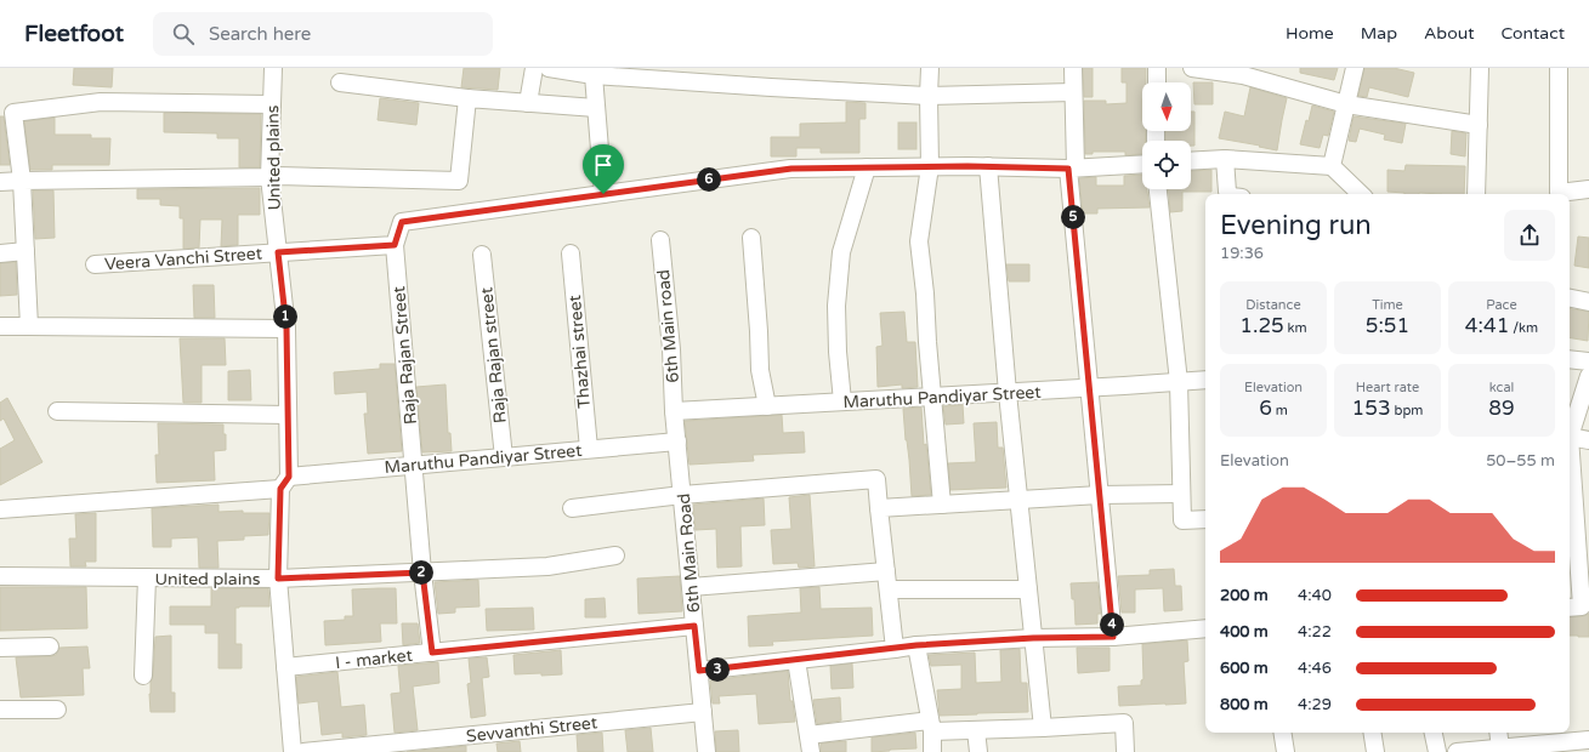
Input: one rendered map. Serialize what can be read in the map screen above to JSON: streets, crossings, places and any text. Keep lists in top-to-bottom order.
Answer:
{
  "streets": {
    "street": [
      "United plains",
      "Veera Vanchi Street",
      "6th Main road",
      "Thazhai street",
      "Raja Rajan Street",
      "Raja Rajan street",
      "Maruthu Pandiyar Street",
      "6th Main Road",
      "I - market",
      "Sevvanthi Street"
    ]
  },
  "crossings": [
    ["United plains", "Veera Vanchi Street"],
    ["United plains", "Maruthu Pandiyar Street"],
    ["Veera Vanchi Street", "Raja Rajan Street"],
    ["6th Main road", "Maruthu Pandiyar Street"],
    ["6th Main road", "6th Main Road"],
    ["Thazhai street", "Maruthu Pandiyar Street"],
    ["Raja Rajan Street", "Maruthu Pandiyar Street"],
    ["Raja Rajan Street", "I - market"],
    ["Raja Rajan street", "Maruthu Pandiyar Street"],
    ["Maruthu Pandiyar Street", "6th Main Road"],
    ["6th Main Road", "I - market"],
    ["6th Main Road", "Sevvanthi Street"]
  ],
  "north": "bottom",
  "page": {
    "header": "Fleetfoot",
    "search": "Search here",
    "nav": [
      "Home",
      "Map",
      "About",
      "Contact"
    ],
    "pins": [
      "6",
      "5",
      "1",
      "2",
      "4",
      "3"
    ],
    "heading": ["Evening run", "19:36"],
    "stats": [
      ["Distance", "1.25 km"],
      ["Time", "5:51"],
      ["Pace", "4:41 /km"],
      ["Elevation", "6 m"],
      ["Heart rate", "153 bpm"],
      ["kcal", "89"]
    ],
    "chart": ["Elevation", "50–55 m"],
    "list": [
      {
        "name": "200 m",
        "note": "4:40"
      },
      {
        "name": "400 m",
        "note": "4:22"
      },
      {
        "name": "600 m",
        "note": "4:46"
      },
      {
        "name": "800 m",
        "note": "4:29"
      }
    ]
  }
}
